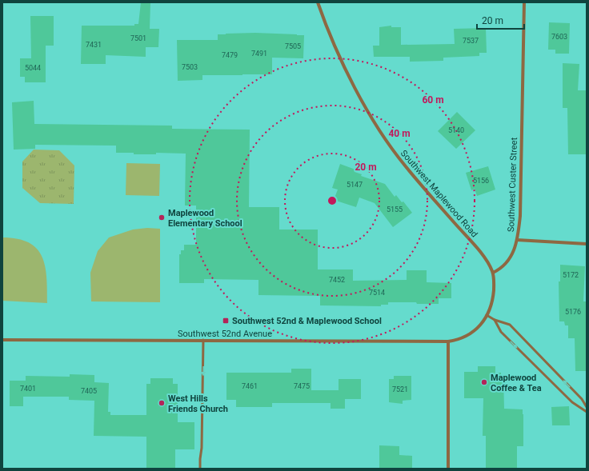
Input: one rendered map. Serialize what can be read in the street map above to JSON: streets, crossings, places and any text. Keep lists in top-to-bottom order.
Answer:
{
  "streets": {
    "street": ["Southwest Custer Street", "Southwest Maplewood Road", "Southwest 52nd Avenue"]
  },
  "crossings": [
    ["Southwest Custer Street", "Southwest Maplewood Road"]
  ],
  "places": {
    "other": ["Maplewood Elementary School", "Maplewood Coffee & Tea", "West Hills Friends Church"],
    "transit": ["Southwest 52nd & Maplewood School"]
  },
  "house_numbers": [
    "7603",
    "7501",
    "7537",
    "7431",
    "7505",
    "7491",
    "7479",
    "7503",
    "5044",
    "5140",
    "5156",
    "5147",
    "5155",
    "5172",
    "7452",
    "7514",
    "5176",
    "7461",
    "7475",
    "7401",
    "7521",
    "7405"
  ],
  "scale_bar": "20 m",
  "rings": ["60 m", "40 m", "20 m"]
}
